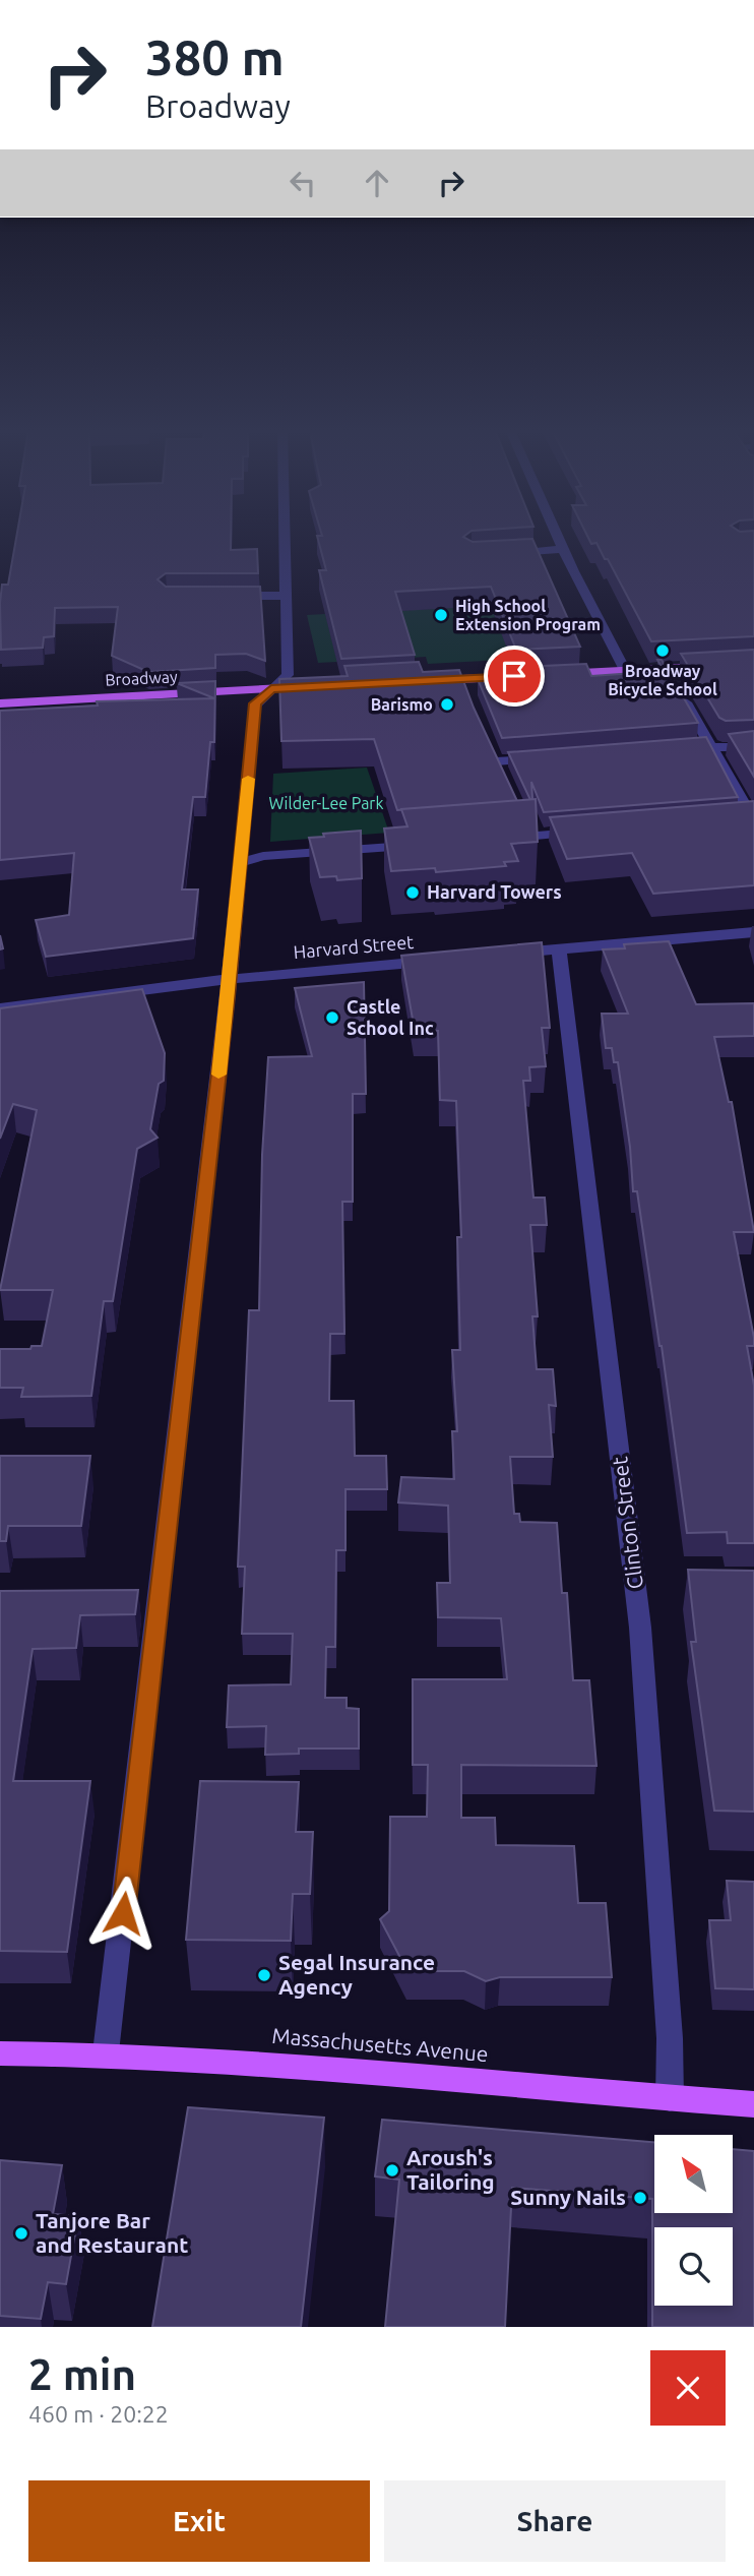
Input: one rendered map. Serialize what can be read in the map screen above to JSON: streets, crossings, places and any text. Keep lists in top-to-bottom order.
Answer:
{
  "streets": {
    "main road": ["Broadway", "Massachusetts Avenue"],
    "street": ["Harvard Street", "Clinton Street"]
  },
  "crossings": [
    ["Clinton Street", "Massachusetts Avenue"]
  ],
  "parks": ["Wilder-Lee Park"],
  "places": [
    "High School Extension Program",
    "Broadway Bicycle School",
    "Barismo",
    "Harvard Towers",
    "Castle School Inc",
    "Segal Insurance Agency",
    "Aroush's Tailoring",
    "Sunny Nails",
    "Tanjore Bar and Restaurant"
  ],
  "north": "top left",
  "page": {
    "turn": ["380 m", "Broadway"],
    "heading": ["2 min", "460 m · 20:22"],
    "buttons": ["Exit", "Share"]
  }
}
